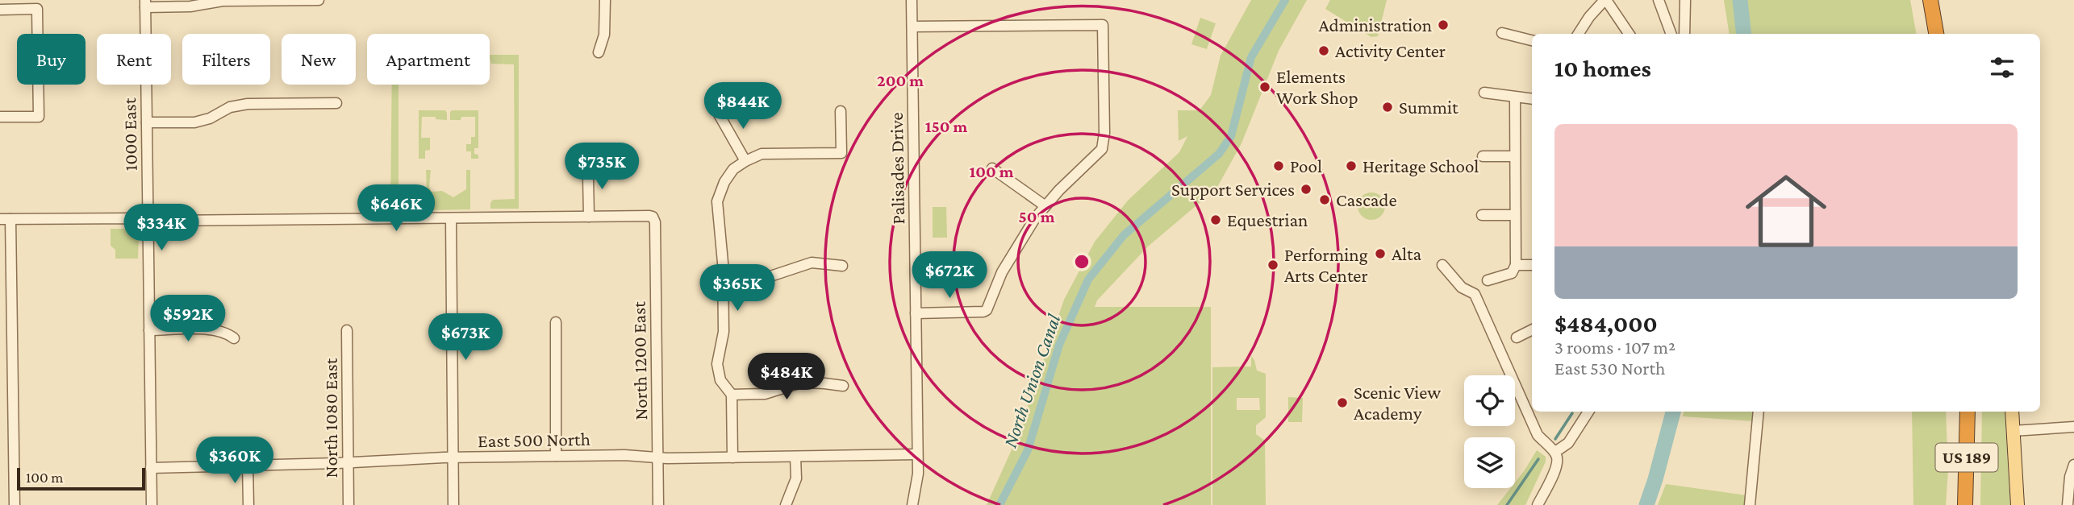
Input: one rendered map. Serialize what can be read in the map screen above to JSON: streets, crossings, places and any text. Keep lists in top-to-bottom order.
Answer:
{
  "streets": {
    "highway": ["US 189"],
    "street": [
      "1000 East",
      "Palisades Drive",
      "North 1200 East",
      "North 1080 East",
      "East 500 North"
    ]
  },
  "crossings": [
    ["1000 East", "East 500 North"],
    ["Palisades Drive", "East 500 North"],
    ["North 1200 East", "East 500 North"],
    ["North 1080 East", "East 500 North"]
  ],
  "water": ["North Union Canal"],
  "places": [
    "Administration",
    "Activity Center",
    "Elements Work Shop",
    "Summit",
    "Pool",
    "Heritage School",
    "Support Services",
    "Cascade",
    "Equestrian",
    "Alta",
    "Performing Arts Center",
    "Scenic View Academy"
  ],
  "scale_bar": "100 m",
  "page": {
    "chip": [
      "Buy",
      "Rent",
      "Filters",
      "New",
      "Apartment"
    ],
    "heading": "10 homes",
    "price": [
      "$844K",
      "$735K",
      "$646K",
      "$334K",
      "$672K",
      "$365K",
      "$592K",
      "$673K",
      "$484K",
      "$360K"
    ],
    "list": [
      {
        "name": "$484,000",
        "note": "3 rooms · 107 m² · East 530 North"
      }
    ],
    "scale": "100 m"
  },
  "rings": [
    "200 m",
    "150 m",
    "100 m",
    "50 m"
  ]
}
